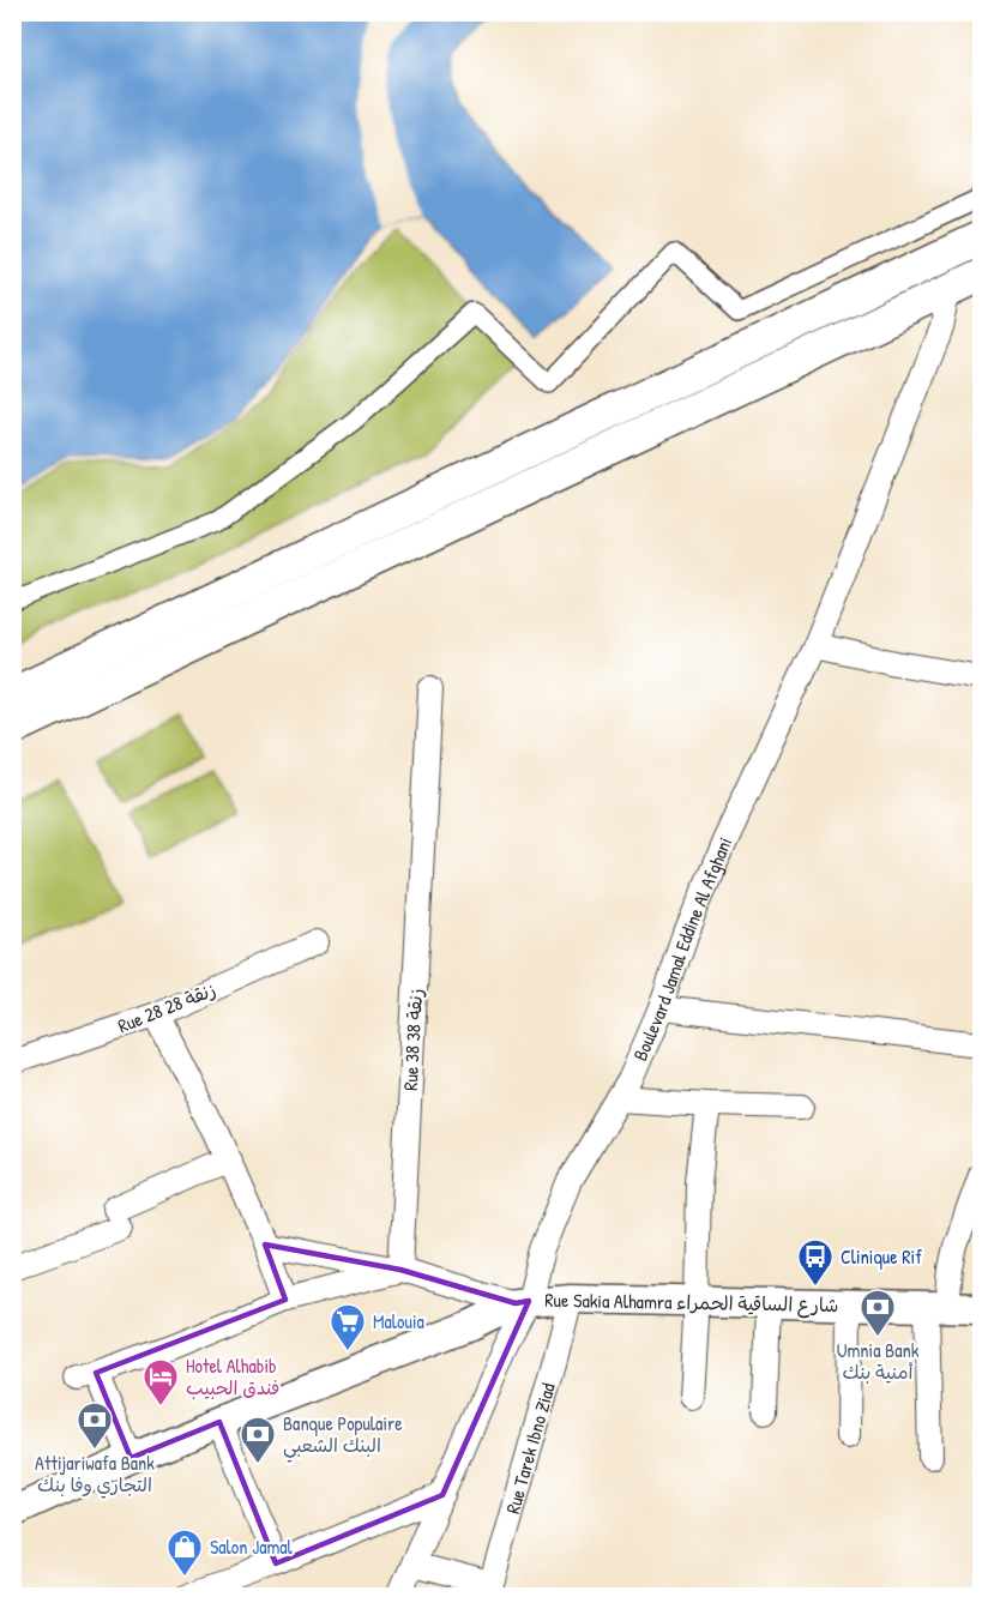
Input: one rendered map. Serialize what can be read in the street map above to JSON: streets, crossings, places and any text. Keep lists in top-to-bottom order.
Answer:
{
  "streets": {
    "street": [
      "Boulevard Jamal Eddine Al Afghani",
      "Rue 28 زنقة 28",
      "Rue 38 زنقة 38",
      "Rue Sakia Alhamra شارع الساقية الحمراء",
      "Rue Tarek Ibno Ziad"
    ]
  },
  "crossings": [
    ["Boulevard Jamal Eddine Al Afghani", "Rue Sakia Alhamra شارع الساقية الحمراء"],
    ["Rue Sakia Alhamra شارع الساقية الحمراء", "Rue Tarek Ibno Ziad"]
  ],
  "places": {
    "bus stop": ["Clinique Rif"],
    "bank": ["Umnia Bank أمنية بنك", "Attijariwafa Bank التجاري وفا بنك", "Banque Populaire البنك الشعبي"],
    "supermarket": ["Malouia"],
    "hotel": ["Hotel Alhabib فندق الحبيب"],
    "shop": ["Salon Jamal"]
  }
}
